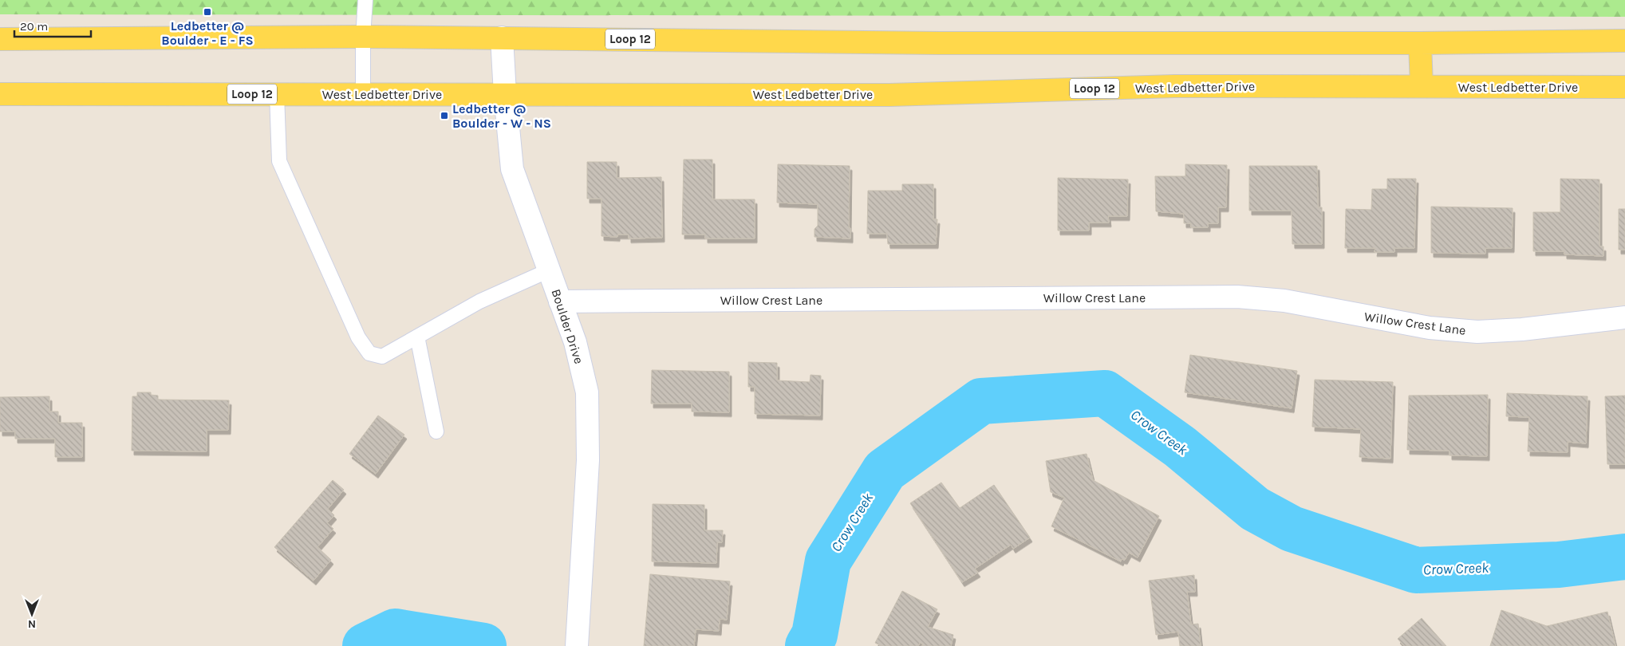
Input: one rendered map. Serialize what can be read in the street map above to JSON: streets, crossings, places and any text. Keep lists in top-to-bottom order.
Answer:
{
  "streets": {
    "main road": ["Loop 12", "West Ledbetter Drive"],
    "street": ["Willow Crest Lane", "Boulder Drive"]
  },
  "crossings": [
    ["Loop 12", "Boulder Drive"],
    ["West Ledbetter Drive", "Boulder Drive"],
    ["Willow Crest Lane", "Boulder Drive"]
  ],
  "water": ["Crow Creek"],
  "places": {
    "transit": ["Ledbetter @ Boulder - E - FS", "Ledbetter @ Boulder - W - NS"]
  },
  "scale_bar": "20 m",
  "north": "bottom"
}
